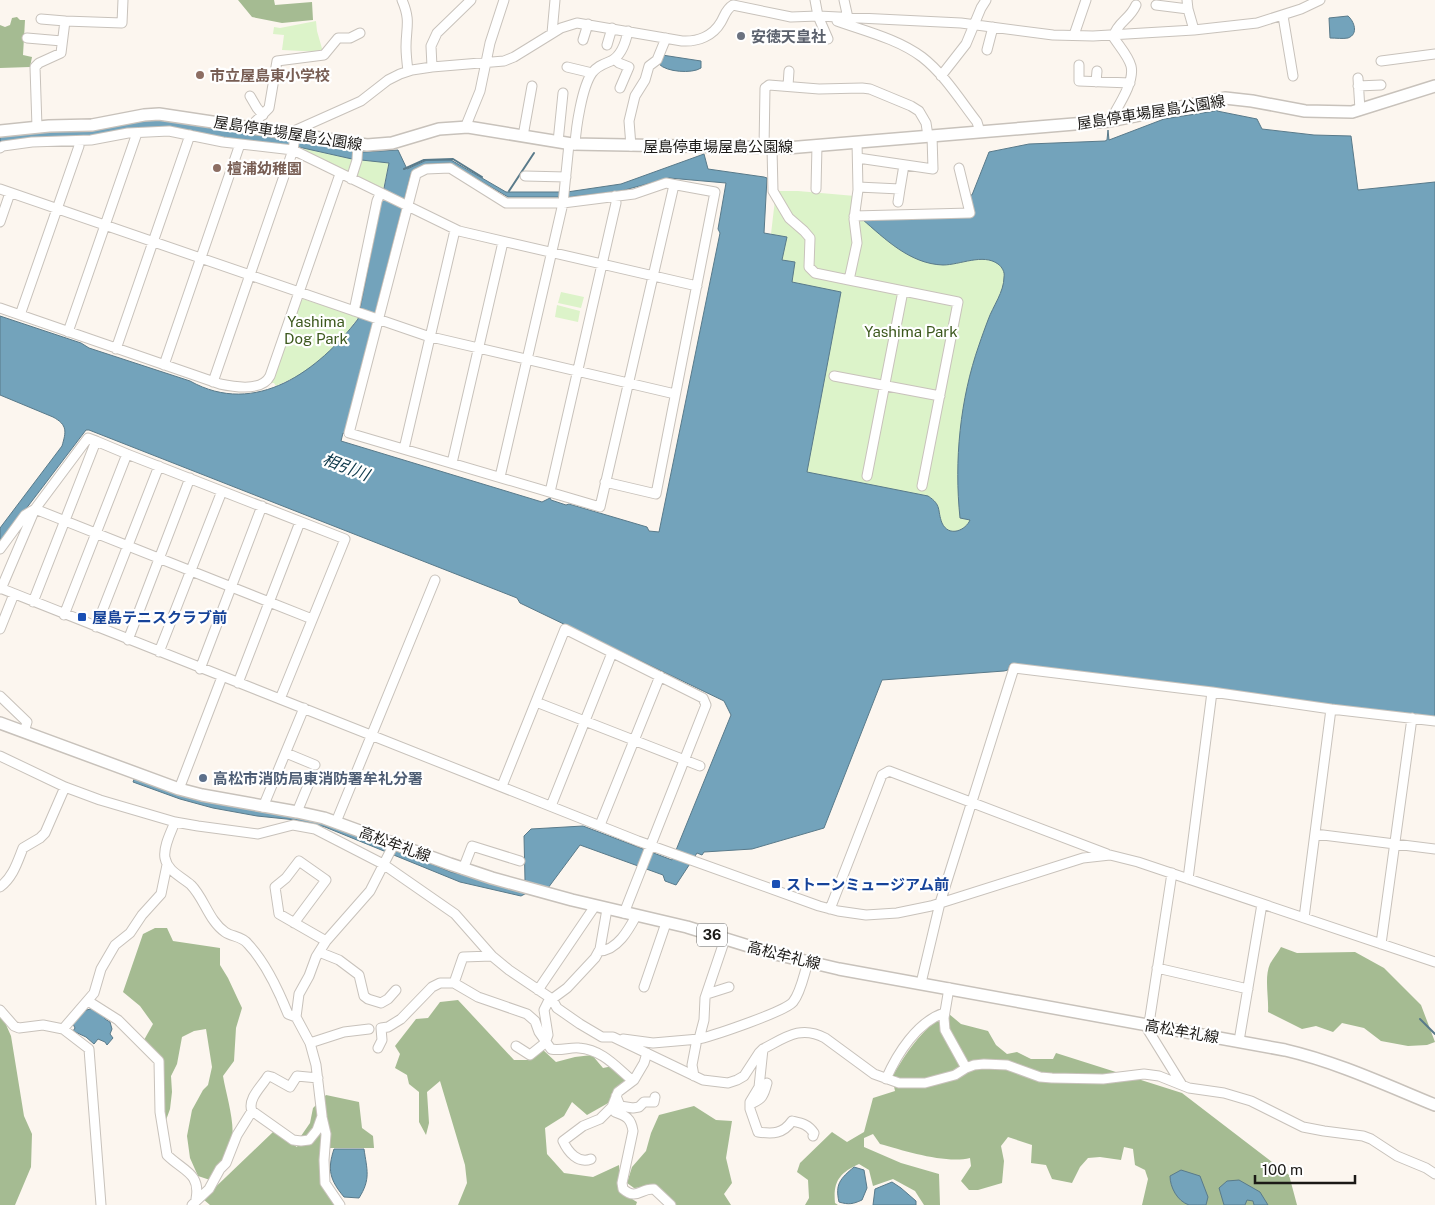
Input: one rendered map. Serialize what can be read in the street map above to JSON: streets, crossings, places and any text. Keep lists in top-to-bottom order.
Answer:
{
  "streets": {
    "main road": ["屋島停車場屋島公園線", "高松牟礼線", "36"]
  },
  "water": ["相引川"],
  "parks": ["Yashima Dog Park", "Yashima Park"],
  "places": {
    "other": [
      "安徳天皇社",
      "市立屋島東小学校",
      "檀浦幼稚園",
      "高松市消防局東消防署牟礼分署"
    ],
    "transit": ["屋島テニスクラブ前", "ストーンミュージアム前"]
  },
  "scale_bar": "100 m"
}
